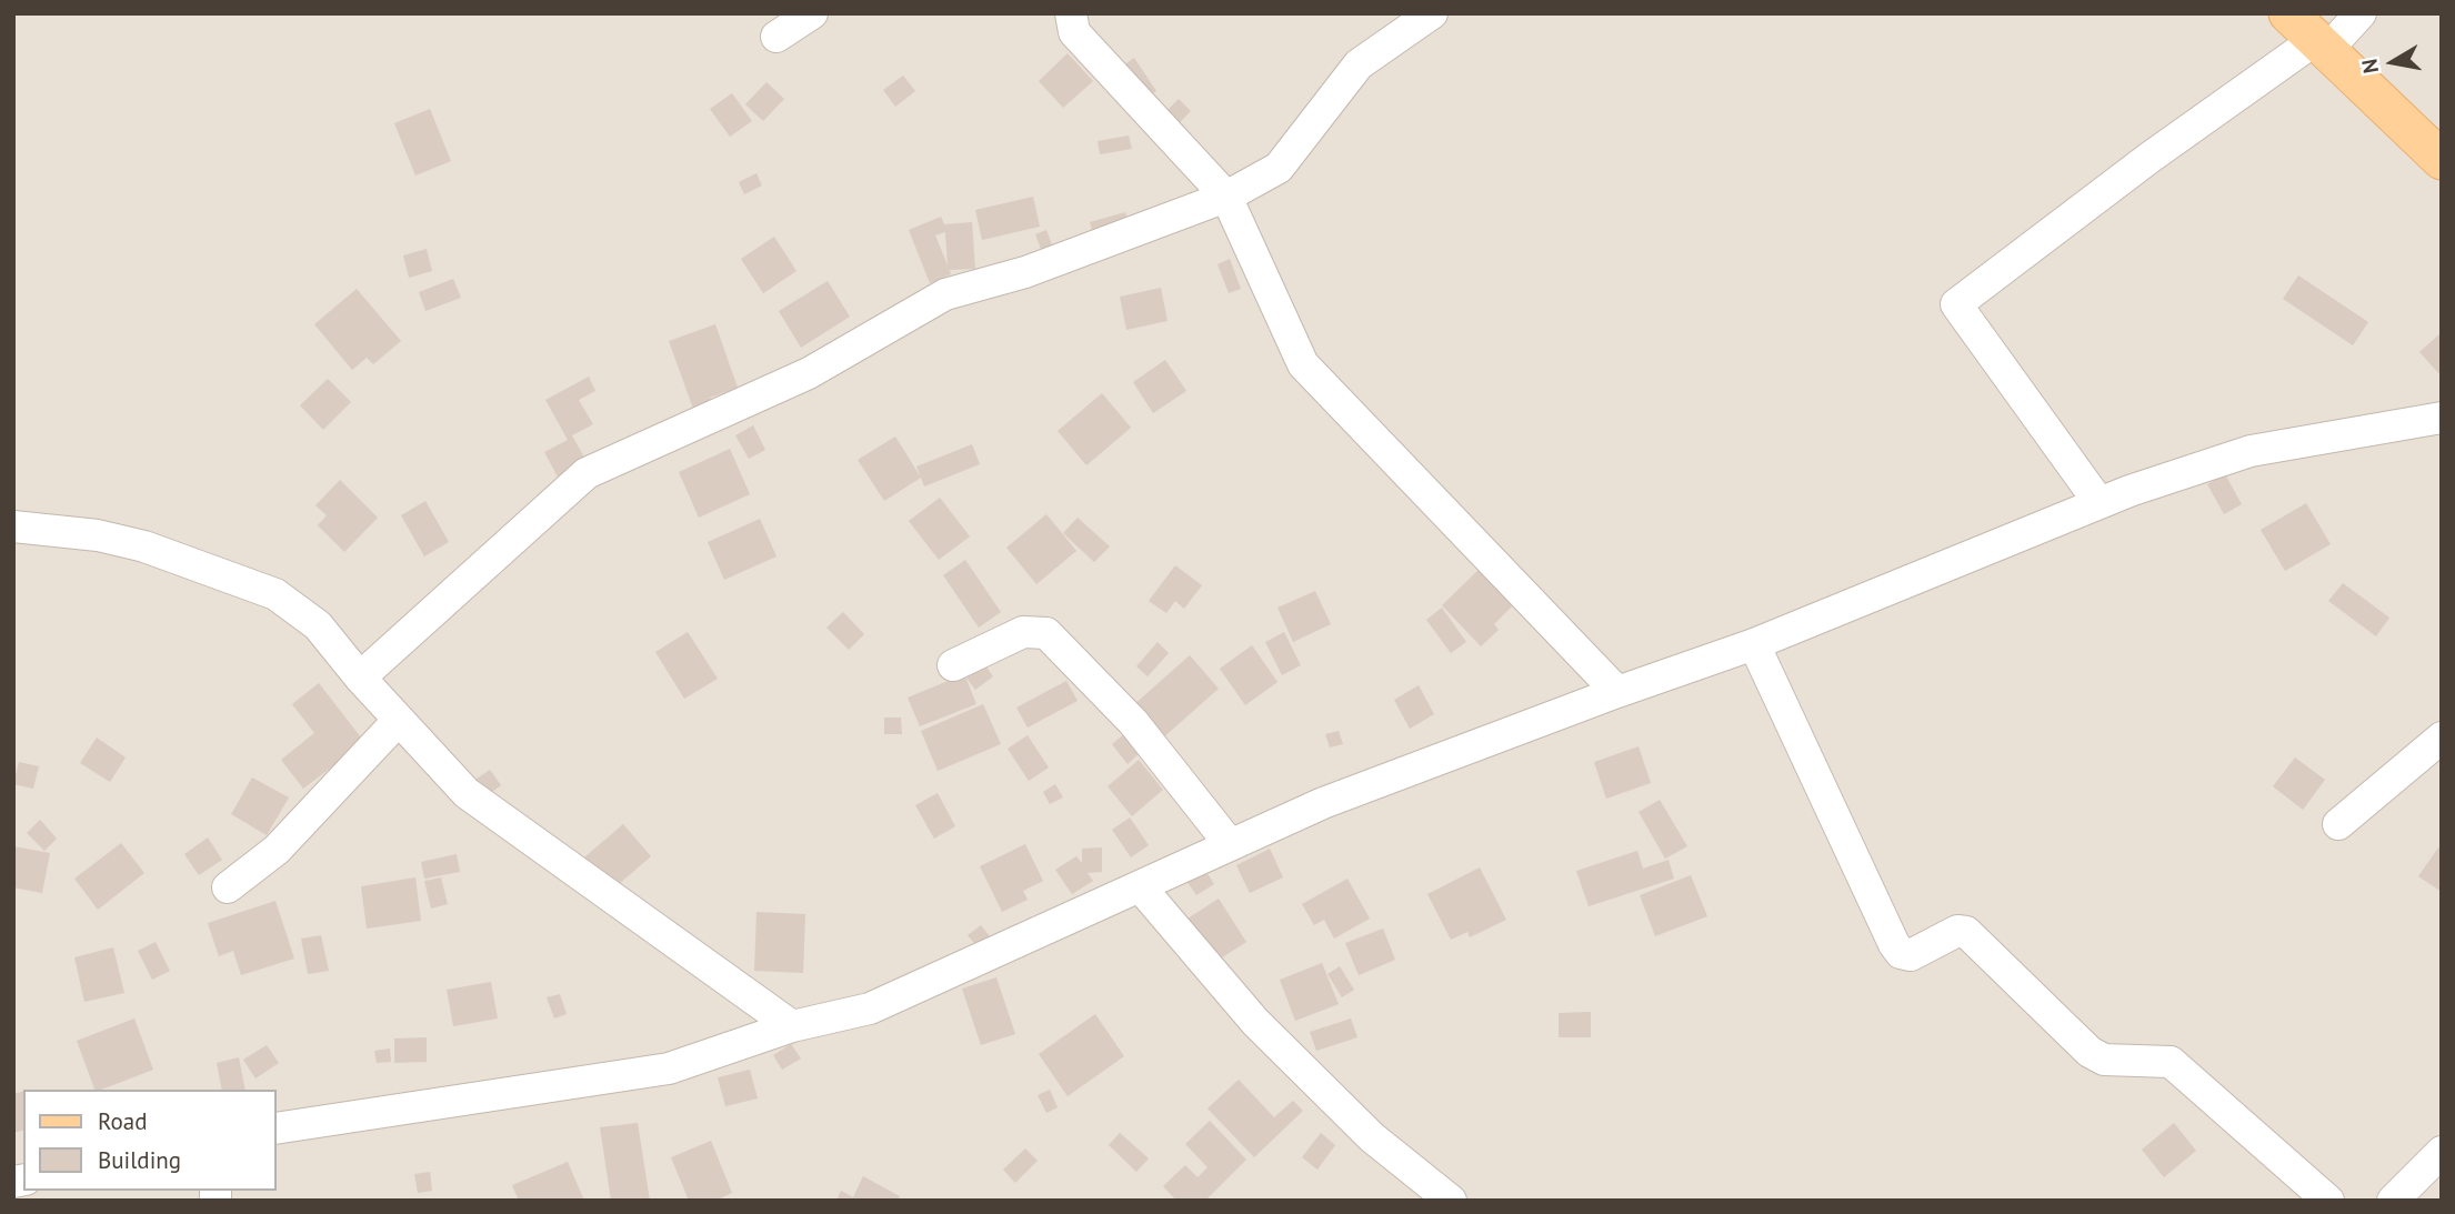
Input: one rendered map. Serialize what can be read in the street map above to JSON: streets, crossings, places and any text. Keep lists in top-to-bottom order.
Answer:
{
  "legend": ["Road", "Building"],
  "north": "left"
}
